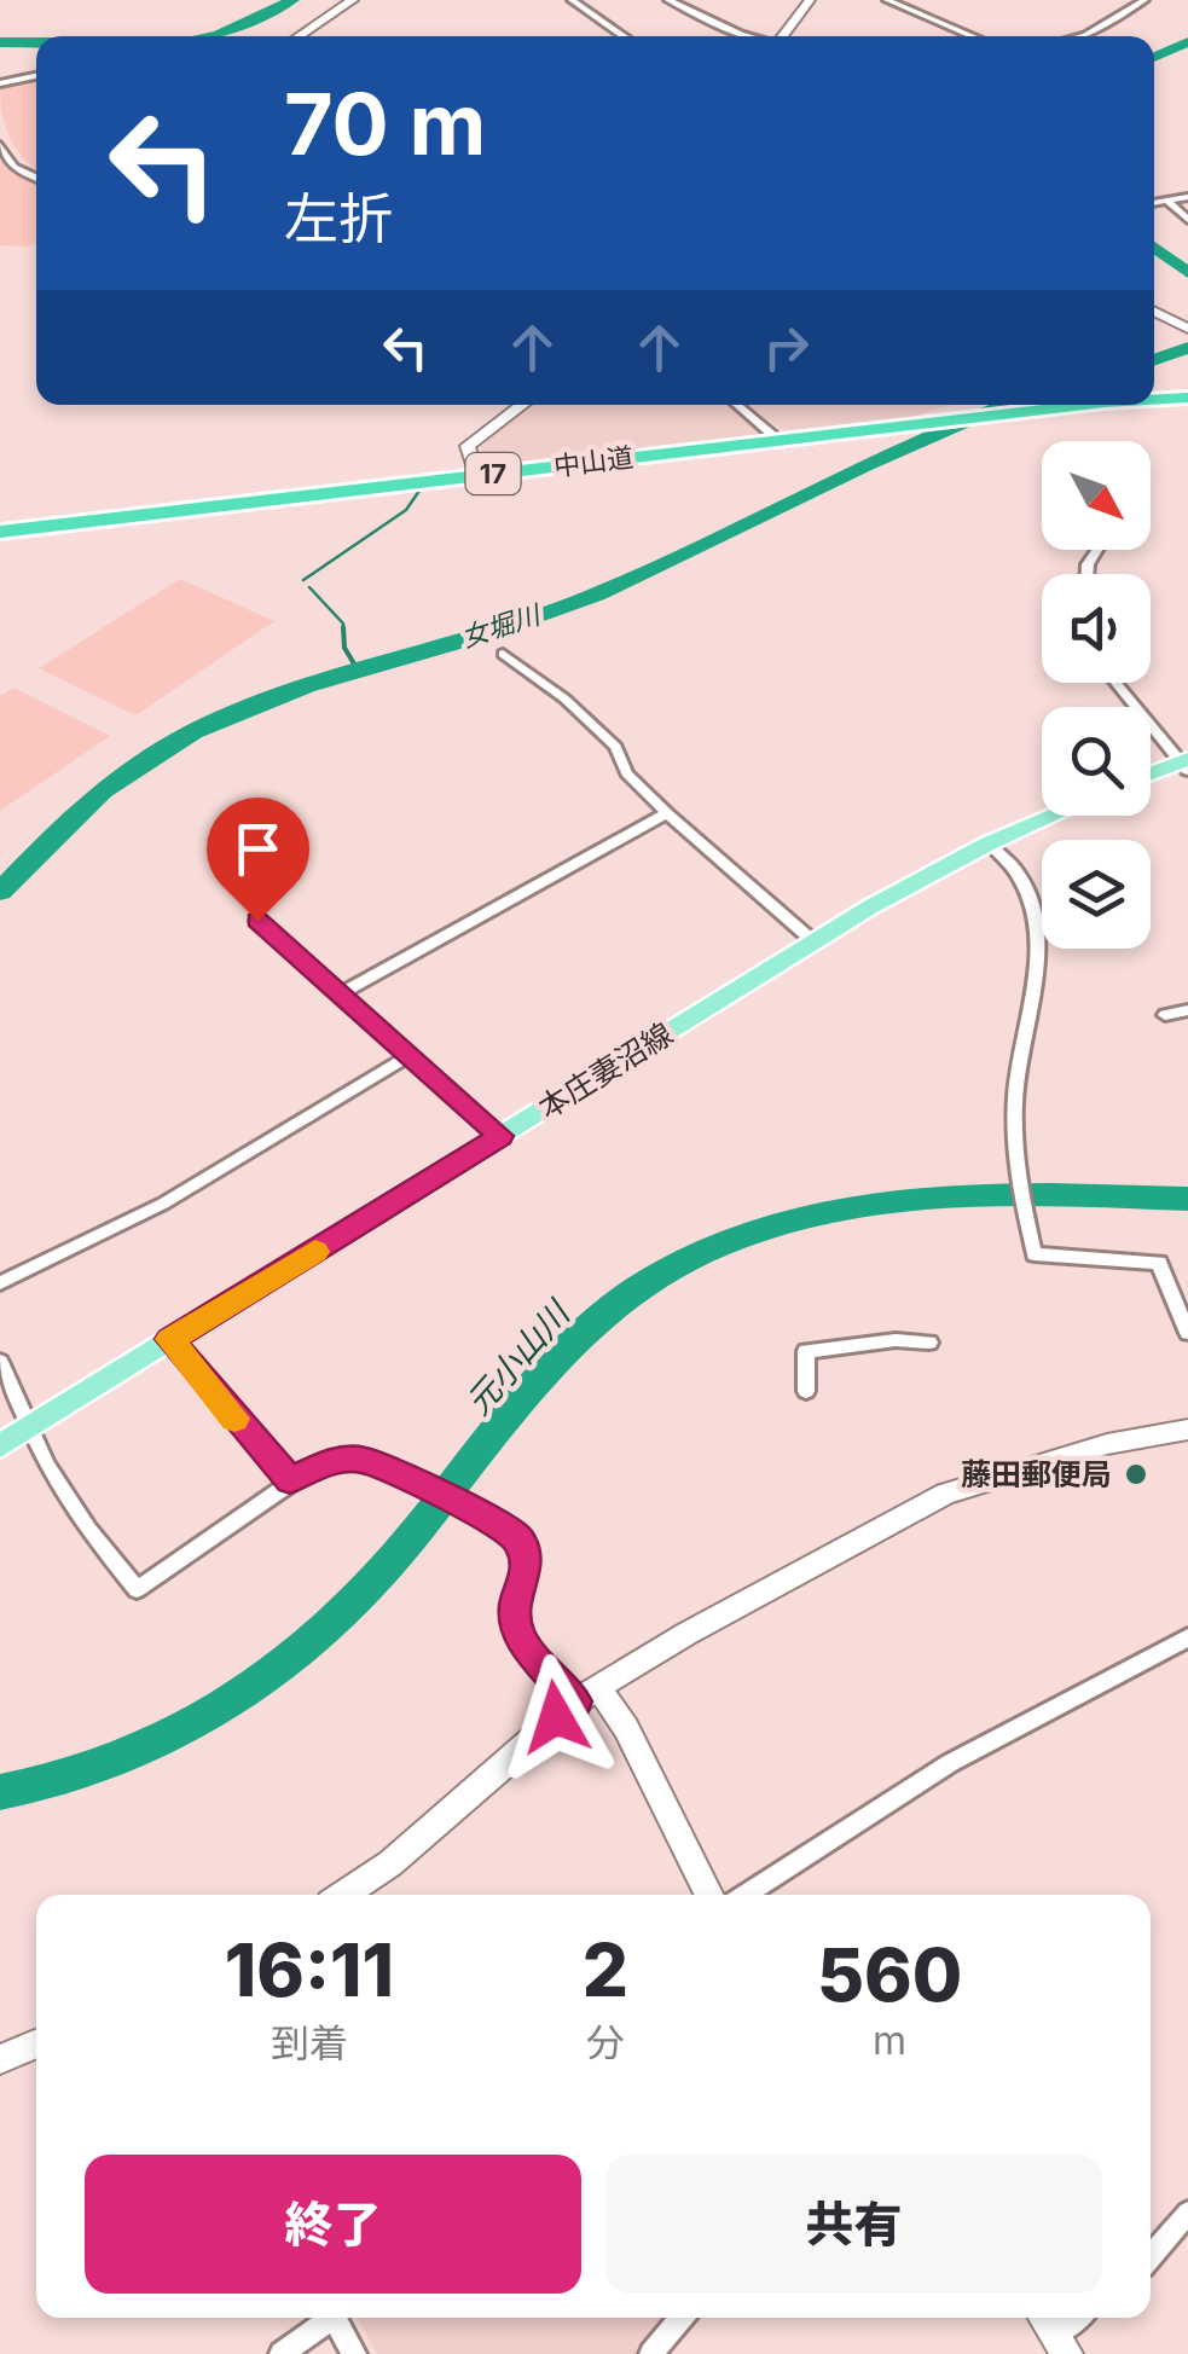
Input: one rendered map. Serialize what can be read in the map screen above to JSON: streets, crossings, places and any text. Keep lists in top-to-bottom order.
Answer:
{
  "streets": {
    "highway": ["中山道", "17"],
    "main road": ["本庄妻沼線"]
  },
  "water": ["女堀川", "元小山川"],
  "places": ["藤田郵便局"],
  "north": "bottom right",
  "page": {
    "turn": ["70 m", "左折"],
    "eta": [
      "16:11",
      "到着",
      "2",
      "分",
      "560",
      "m"
    ],
    "buttons": ["終了", "共有"]
  }
}
